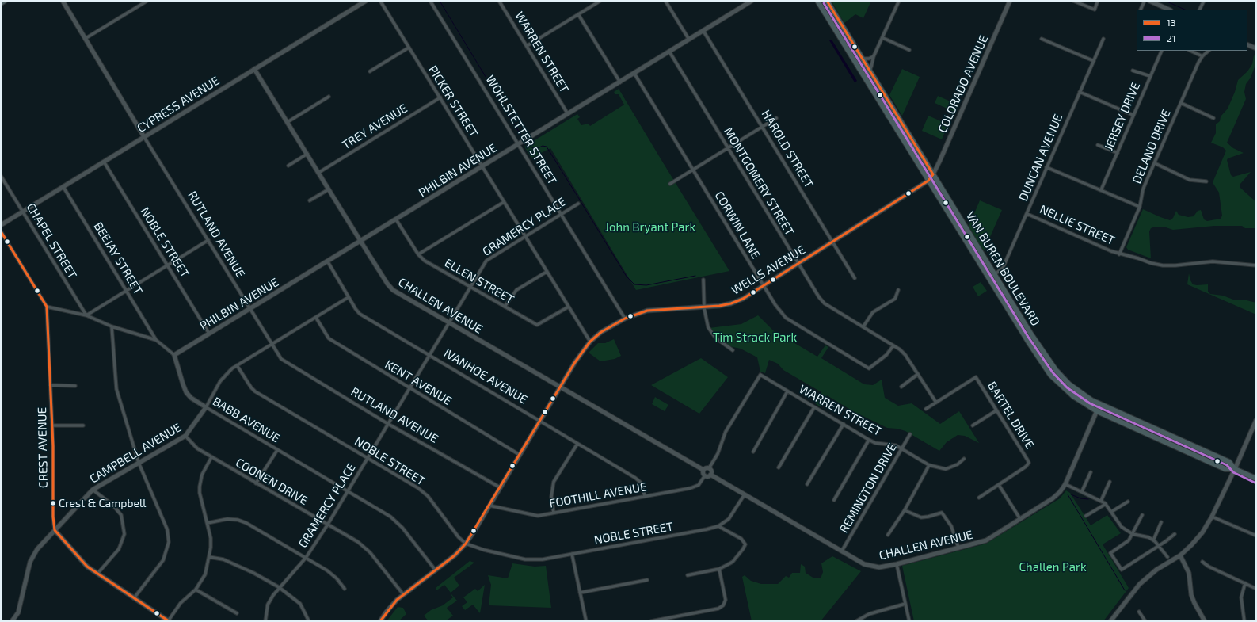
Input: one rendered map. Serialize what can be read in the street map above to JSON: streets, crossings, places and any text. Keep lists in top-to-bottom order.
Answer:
{
  "streets": {
    "main road": ["VAN BUREN BOULEVARD"],
    "street": [
      "WARREN STREET",
      "COLORADO AVENUE",
      "PICKER STREET",
      "CYPRESS AVENUE",
      "JERSEY DRIVE",
      "TREY AVENUE",
      "WOHLSTETTER STREET",
      "DELANO DRIVE",
      "HAROLD STREET",
      "DUNCAN AVENUE",
      "PHILBIN AVENUE",
      "MONTGOMERY STREET",
      "CORWIN LANE",
      "NELLIE STREET",
      "GRAMERCY PLACE",
      "RUTLAND AVENUE",
      "CHAPEL STREET",
      "NOBLE STREET",
      "BEEJAY STREET",
      "WELLS AVENUE",
      "ELLEN STREET",
      "CHALLEN AVENUE",
      "IVANHOE AVENUE",
      "KENT AVENUE",
      "BARTEL DRIVE",
      "BABB AVENUE",
      "CREST AVENUE",
      "CAMPBELL AVENUE",
      "COONEN DRIVE",
      "REMINGTON DRIVE",
      "FOOTHILL AVENUE"
    ]
  },
  "crossings": [
    ["WARREN STREET", "PHILBIN AVENUE"],
    ["WARREN STREET", "CHALLEN AVENUE"],
    ["WARREN STREET", "REMINGTON DRIVE"],
    ["WARREN STREET", "FOOTHILL AVENUE"],
    ["COLORADO AVENUE", "VAN BUREN BOULEVARD"],
    ["COLORADO AVENUE", "WELLS AVENUE"],
    ["PICKER STREET", "TREY AVENUE"],
    ["PICKER STREET", "PHILBIN AVENUE"],
    ["PICKER STREET", "GRAMERCY PLACE"],
    ["PICKER STREET", "WELLS AVENUE"],
    ["PICKER STREET", "ELLEN STREET"],
    ["CYPRESS AVENUE", "RUTLAND AVENUE"],
    ["CYPRESS AVENUE", "CHAPEL STREET"],
    ["CYPRESS AVENUE", "NOBLE STREET"],
    ["CYPRESS AVENUE", "BEEJAY STREET"],
    ["CYPRESS AVENUE", "CHALLEN AVENUE"],
    ["TREY AVENUE", "CHALLEN AVENUE"],
    ["WOHLSTETTER STREET", "PHILBIN AVENUE"],
    ["WOHLSTETTER STREET", "GRAMERCY PLACE"],
    ["WOHLSTETTER STREET", "WELLS AVENUE"],
    ["DELANO DRIVE", "NELLIE STREET"],
    ["HAROLD STREET", "PHILBIN AVENUE"],
    ["HAROLD STREET", "WELLS AVENUE"],
    ["DUNCAN AVENUE", "NELLIE STREET"],
    ["DUNCAN AVENUE", "VAN BUREN BOULEVARD"],
    ["PHILBIN AVENUE", "MONTGOMERY STREET"],
    ["PHILBIN AVENUE", "CORWIN LANE"],
    ["PHILBIN AVENUE", "RUTLAND AVENUE"],
    ["PHILBIN AVENUE", "NOBLE STREET"],
    ["PHILBIN AVENUE", "ELLEN STREET"],
    ["PHILBIN AVENUE", "CHALLEN AVENUE"],
    ["PHILBIN AVENUE", "IVANHOE AVENUE"],
    ["PHILBIN AVENUE", "BABB AVENUE"],
    ["MONTGOMERY STREET", "CORWIN LANE"],
    ["MONTGOMERY STREET", "WELLS AVENUE"],
    ["MONTGOMERY STREET", "BARTEL DRIVE"],
    ["CORWIN LANE", "WELLS AVENUE"],
    ["GRAMERCY PLACE", "RUTLAND AVENUE"],
    ["GRAMERCY PLACE", "NOBLE STREET"],
    ["GRAMERCY PLACE", "ELLEN STREET"],
    ["GRAMERCY PLACE", "CHALLEN AVENUE"],
    ["GRAMERCY PLACE", "IVANHOE AVENUE"],
    ["GRAMERCY PLACE", "KENT AVENUE"],
    ["GRAMERCY PLACE", "BABB AVENUE"],
    ["GRAMERCY PLACE", "COONEN DRIVE"],
    ["RUTLAND AVENUE", "WELLS AVENUE"],
    ["RUTLAND AVENUE", "CAMPBELL AVENUE"],
    ["NOBLE STREET", "WELLS AVENUE"],
    ["NOBLE STREET", "CHALLEN AVENUE"],
    ["NOBLE STREET", "CAMPBELL AVENUE"],
    ["VAN BUREN BOULEVARD", "WELLS AVENUE"],
    ["VAN BUREN BOULEVARD", "CHALLEN AVENUE"],
    ["WELLS AVENUE", "CHALLEN AVENUE"],
    ["WELLS AVENUE", "IVANHOE AVENUE"],
    ["WELLS AVENUE", "KENT AVENUE"],
    ["WELLS AVENUE", "BABB AVENUE"],
    ["WELLS AVENUE", "COONEN DRIVE"],
    ["WELLS AVENUE", "FOOTHILL AVENUE"],
    ["CHALLEN AVENUE", "REMINGTON DRIVE"],
    ["CHALLEN AVENUE", "FOOTHILL AVENUE"],
    ["IVANHOE AVENUE", "CAMPBELL AVENUE"],
    ["IVANHOE AVENUE", "FOOTHILL AVENUE"],
    ["KENT AVENUE", "CAMPBELL AVENUE"],
    ["BABB AVENUE", "CAMPBELL AVENUE"],
    ["CREST AVENUE", "CAMPBELL AVENUE"],
    ["CAMPBELL AVENUE", "COONEN DRIVE"]
  ],
  "parks": ["John Bryant Park", "Tim Strack Park", "Challen Park"],
  "places": ["Crest & Campbell"],
  "lines": ["transit line 13", "transit line 21"],
  "legend": ["13", "21"]
}
